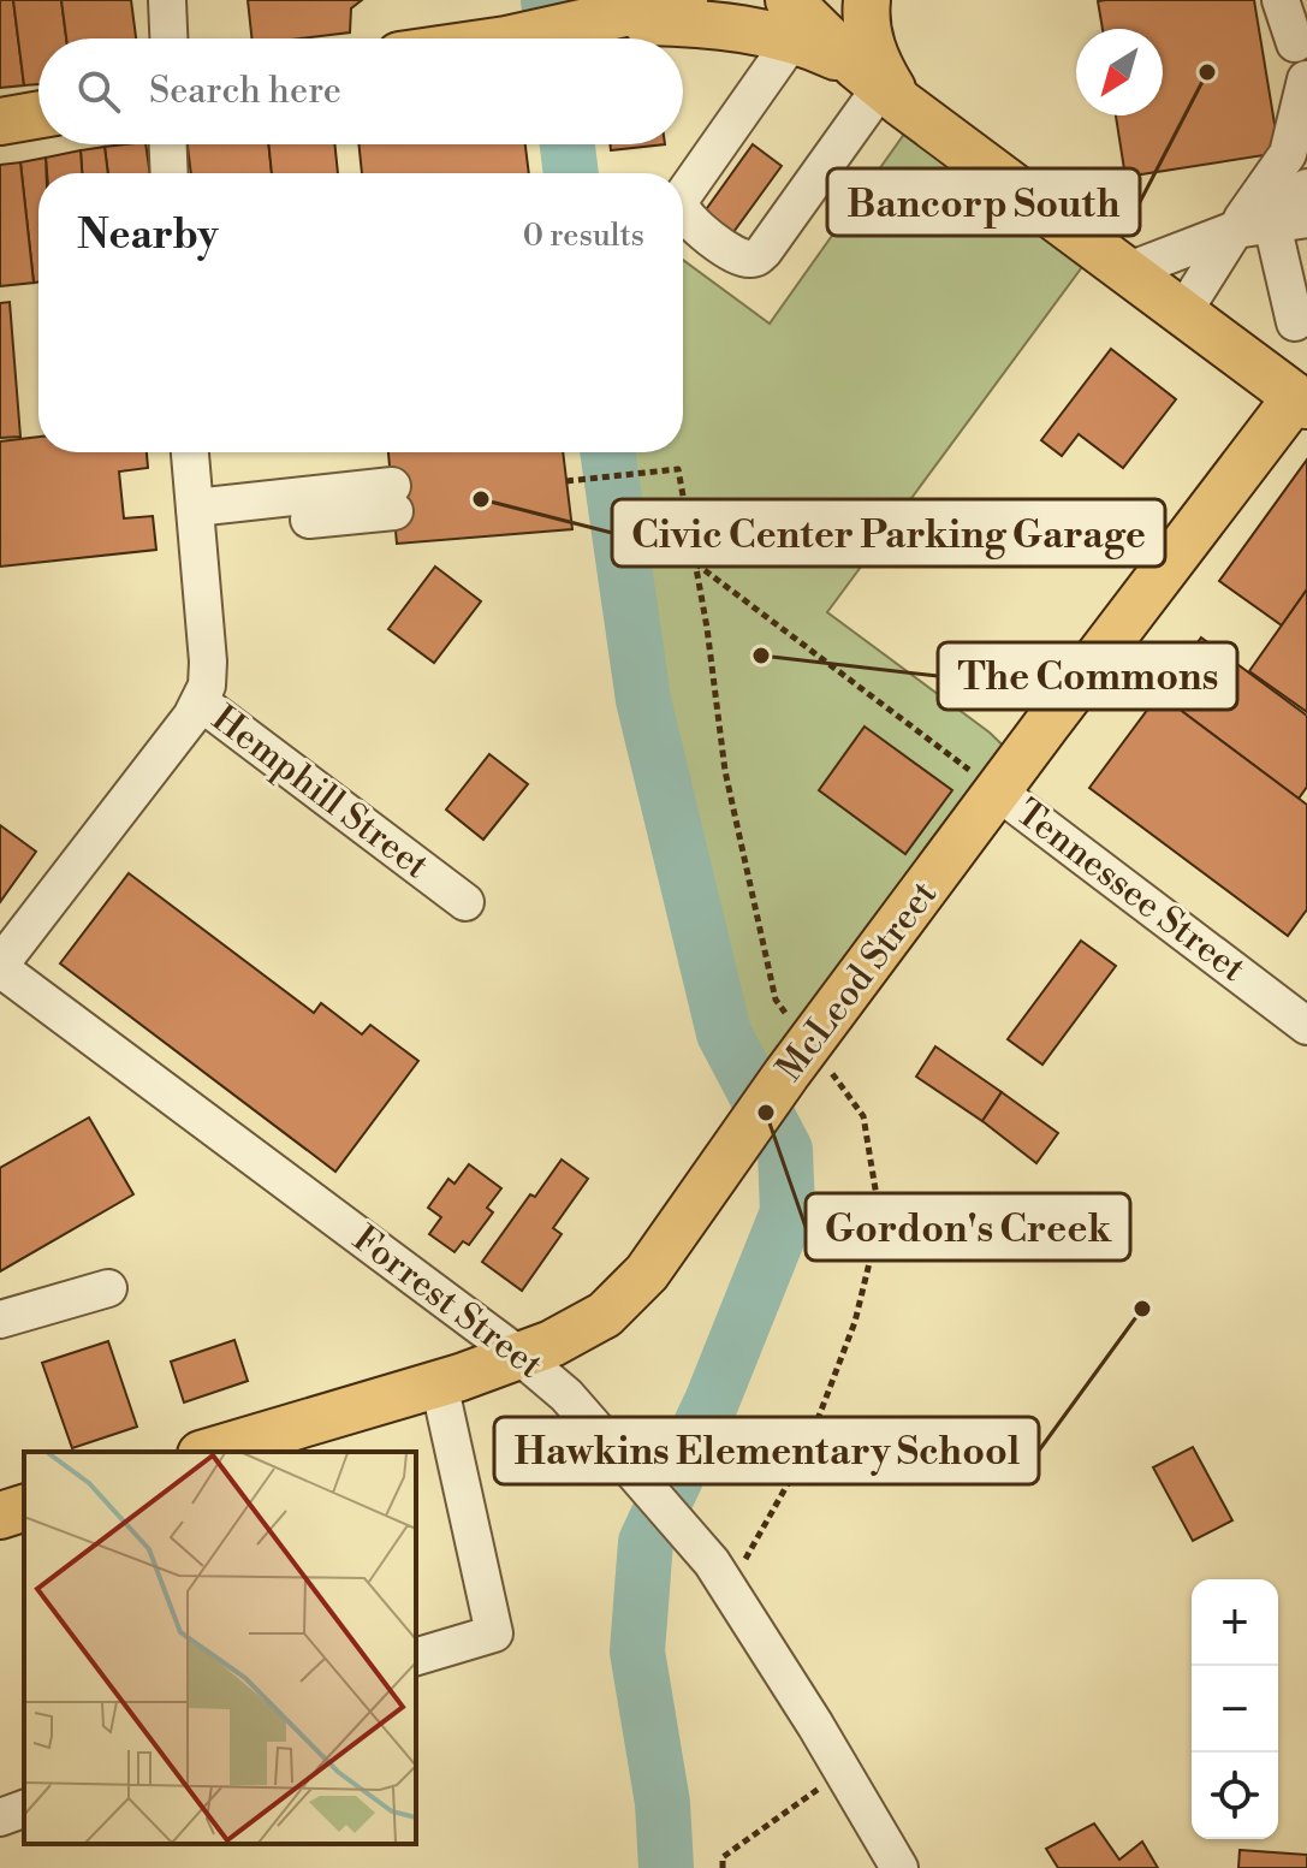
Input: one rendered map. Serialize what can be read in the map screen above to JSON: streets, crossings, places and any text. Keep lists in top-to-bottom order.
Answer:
{
  "streets": {
    "main road": ["McLeod Street"],
    "street": ["Hemphill Street", "Tennessee Street", "Forrest Street"]
  },
  "crossings": [
    ["Tennessee Street", "McLeod Street"],
    ["McLeod Street", "Forrest Street"]
  ],
  "places": [
    "Bancorp South",
    "Civic Center Parking Garage",
    "The Commons",
    "Gordon's Creek",
    "Hawkins Elementary School"
  ],
  "north": "bottom left",
  "page": {
    "search": "Search here",
    "heading": ["Nearby", "0 results"],
    "map_buttons": ["+", "−"]
  }
}
